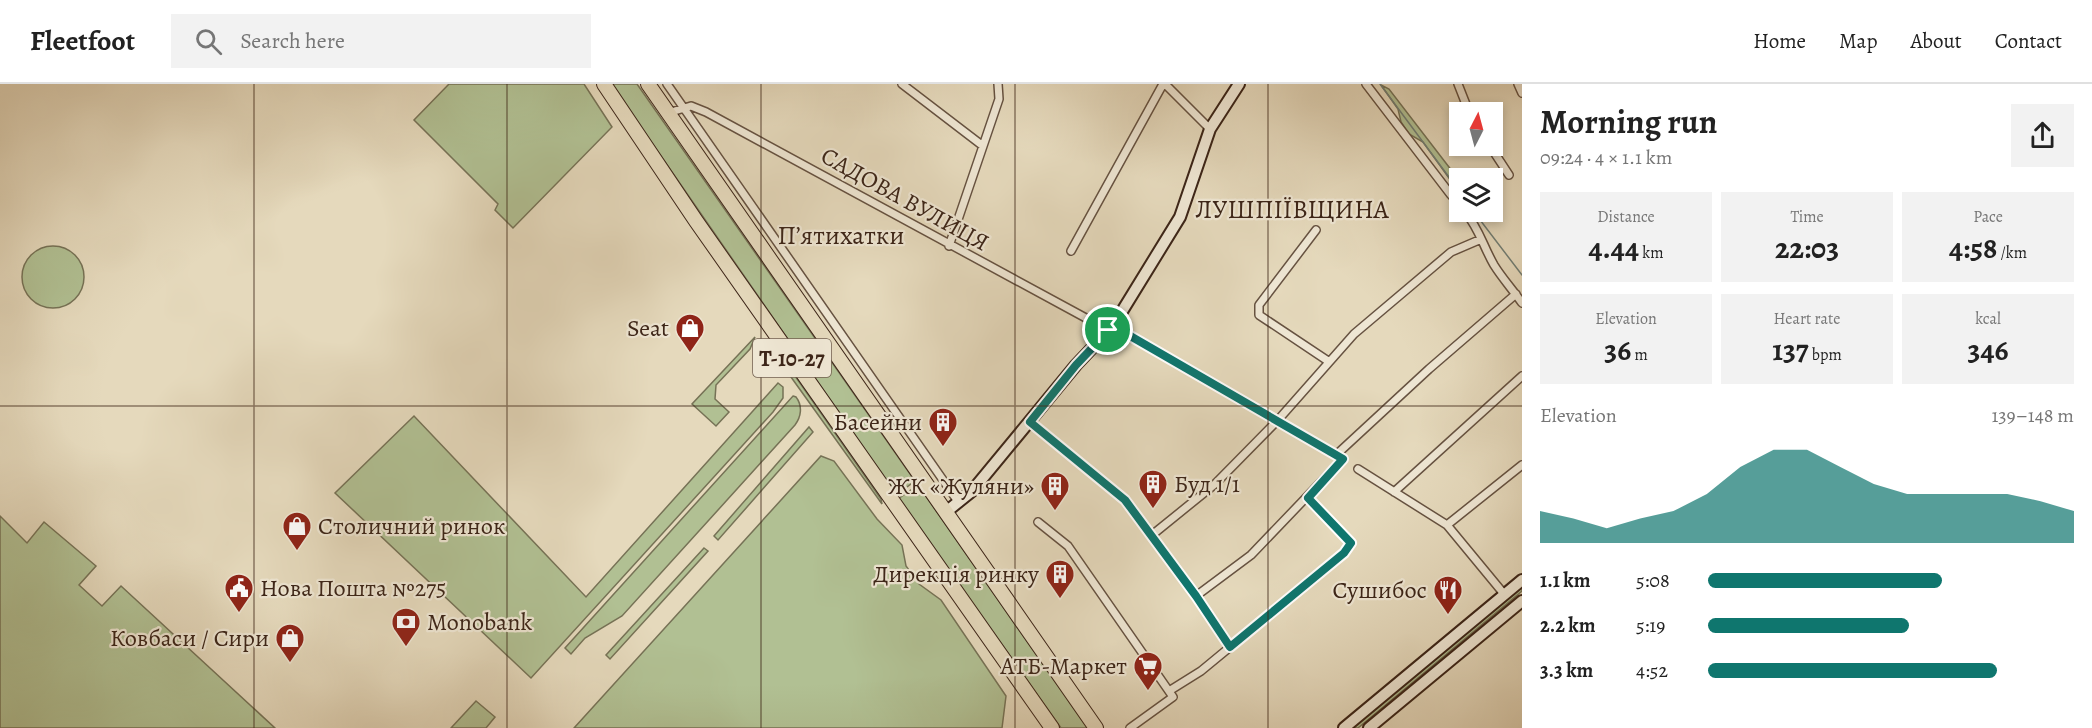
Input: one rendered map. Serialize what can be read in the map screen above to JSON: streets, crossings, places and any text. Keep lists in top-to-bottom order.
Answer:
{
  "streets": {
    "highway": ["Т-10-27"],
    "street": ["САДОВА ВУЛИЦЯ"]
  },
  "districts": ["ЛУШПІЇВЩИНА", "Пʼятихатки"],
  "places": {
    "shop": ["Seat", "Столичний ринок", "Ковбаси / Сири"],
    "building": [
      "Басейни",
      "Буд 1/1",
      "ЖК «Жуляни»",
      "Дирекція ринку"
    ],
    "public building": ["Нова Пошта №275"],
    "restaurant": ["Сушибос"],
    "bank": ["Monobank"],
    "supermarket": ["АТБ-Маркет"]
  },
  "north": "top",
  "page": {
    "header": "Fleetfoot",
    "search": "Search here",
    "nav": [
      "Home",
      "Map",
      "About",
      "Contact"
    ],
    "heading": ["Morning run", "09:24 · 4 × 1.1 km"],
    "stats": [
      ["Distance", "4.44 km"],
      ["Time", "22:03"],
      ["Pace", "4:58 /km"],
      ["Elevation", "36 m"],
      ["Heart rate", "137 bpm"],
      ["kcal", "346"]
    ],
    "chart": ["Elevation", "139–148 m"],
    "list": [
      {
        "name": "1.1 km",
        "note": "5:08"
      },
      {
        "name": "2.2 km",
        "note": "5:19"
      },
      {
        "name": "3.3 km",
        "note": "4:52"
      }
    ]
  }
}
